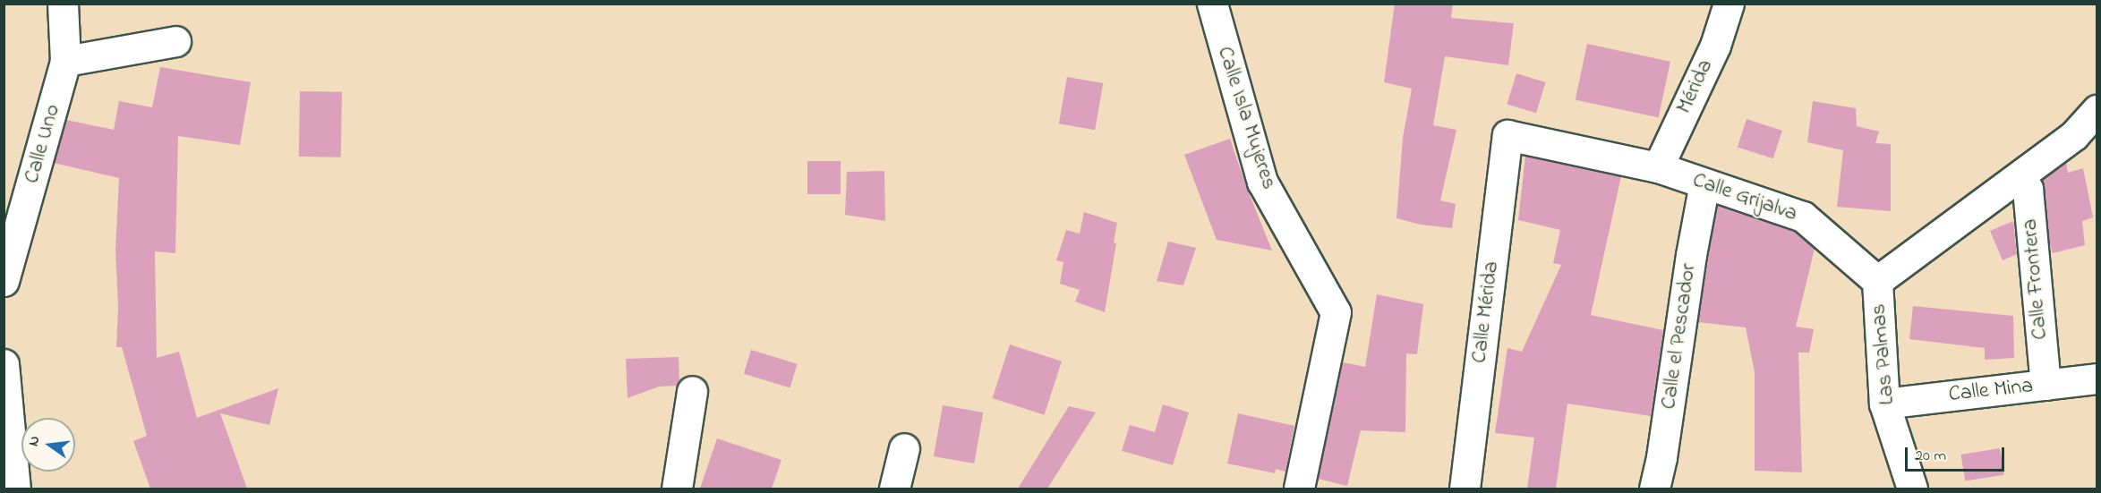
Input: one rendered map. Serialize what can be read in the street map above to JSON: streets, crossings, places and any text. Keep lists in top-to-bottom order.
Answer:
{
  "streets": {
    "street": [
      "Mérida",
      "Calle Isla Mujeres",
      "Calle Uno",
      "Calle Grijalva",
      "Calle Frontera",
      "Calle Mérida",
      "Calle el Pescador",
      "Las Palmas",
      "Calle Mina"
    ]
  },
  "crossings": [
    ["Mérida", "Calle Grijalva"],
    ["Calle Grijalva", "Calle Mérida"],
    ["Calle Grijalva", "Calle el Pescador"],
    ["Calle Grijalva", "Las Palmas"],
    ["Calle Frontera", "Calle Mina"],
    ["Las Palmas", "Calle Mina"]
  ],
  "scale_bar": "20 m",
  "north": "left"
}
